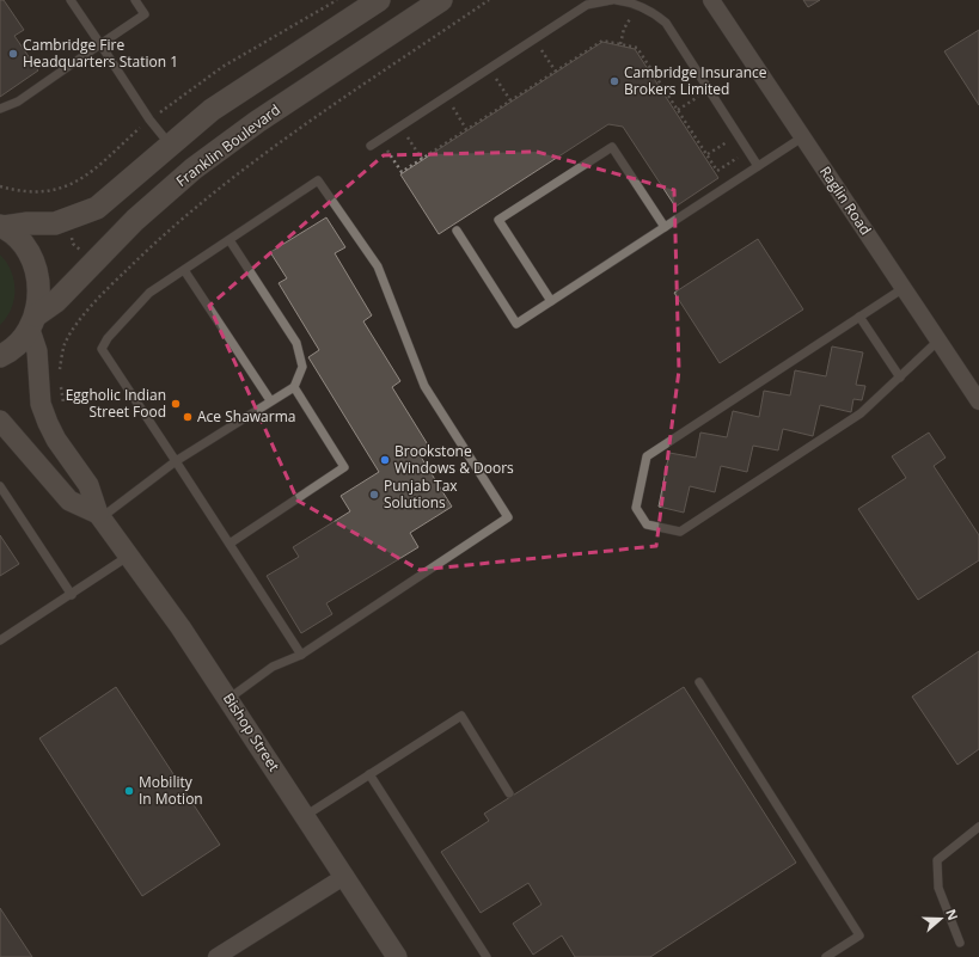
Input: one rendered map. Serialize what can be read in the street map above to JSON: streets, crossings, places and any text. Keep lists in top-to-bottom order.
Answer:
{
  "streets": {
    "main road": ["Franklin Boulevard"],
    "street": ["Raglin Road", "Bishop Street"]
  },
  "crossings": [
    ["Franklin Boulevard", "Bishop Street"]
  ],
  "places": [
    "Cambridge Fire Headquarters Station 1",
    "Cambridge Insurance Brokers Limited",
    "Eggholic Indian Street Food",
    "Ace Shawarma",
    "Brookstone Windows & Doors",
    "Punjab Tax Solutions",
    "Mobility In Motion"
  ],
  "north": "right"
}
